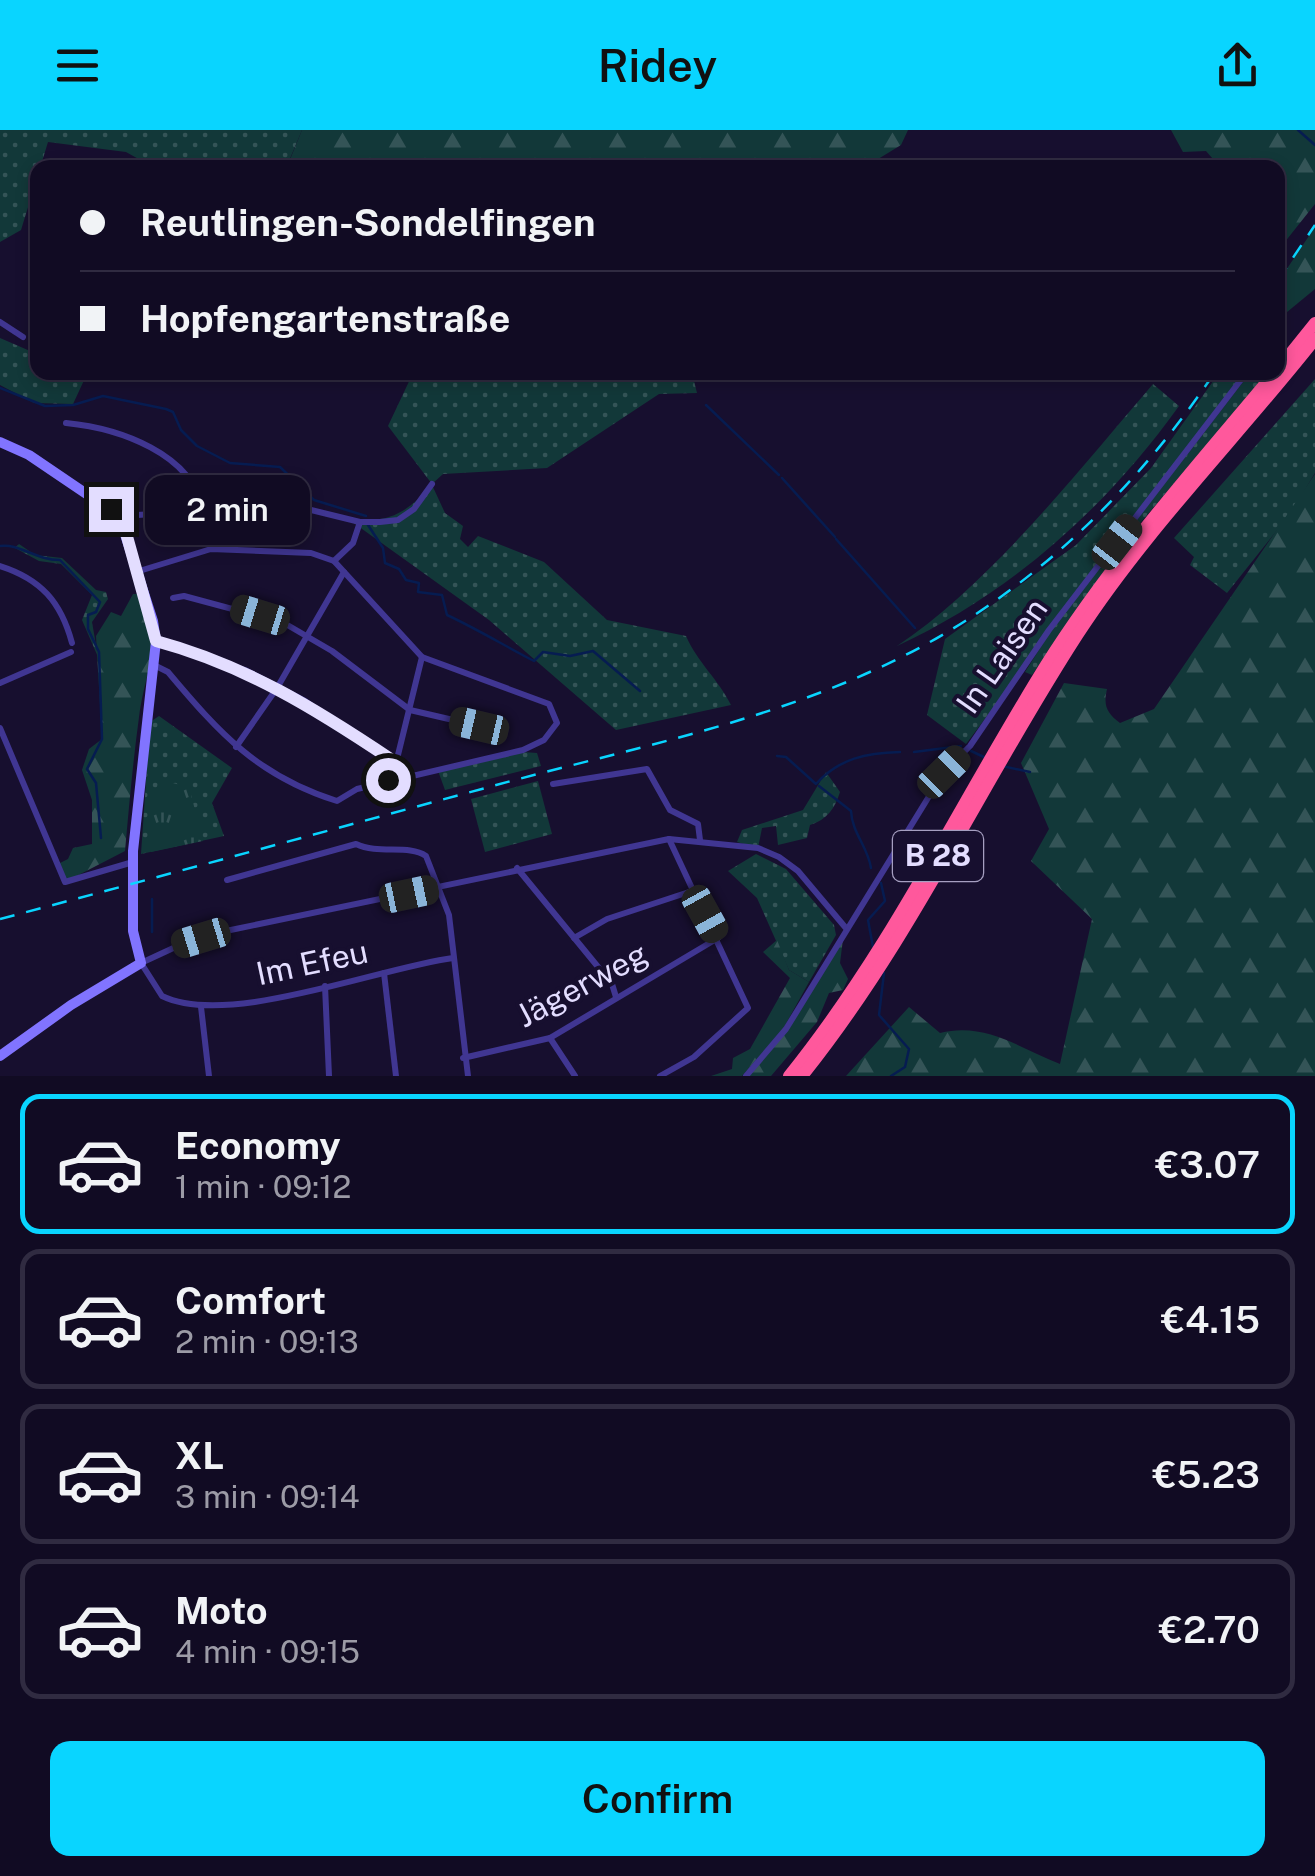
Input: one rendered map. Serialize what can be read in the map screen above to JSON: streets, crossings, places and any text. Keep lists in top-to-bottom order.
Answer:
{
  "streets": {
    "highway": ["B 28"],
    "street": ["In Laisen", "Im Efeu", "Jägerweg"]
  },
  "page": {
    "header": "Ridey",
    "banner": ["Reutlingen-Sondelfingen", "Hopfengartenstraße"],
    "bubble": "2 min",
    "list": [
      {
        "name": "Economy",
        "note": "1 min · 09:12",
        "value": "€3.07"
      },
      {
        "name": "Comfort",
        "note": "2 min · 09:13",
        "value": "€4.15"
      },
      {
        "name": "XL",
        "note": "3 min · 09:14",
        "value": "€5.23"
      },
      {
        "name": "Moto",
        "note": "4 min · 09:15",
        "value": "€2.70"
      }
    ],
    "buttons": "Confirm"
  }
}
